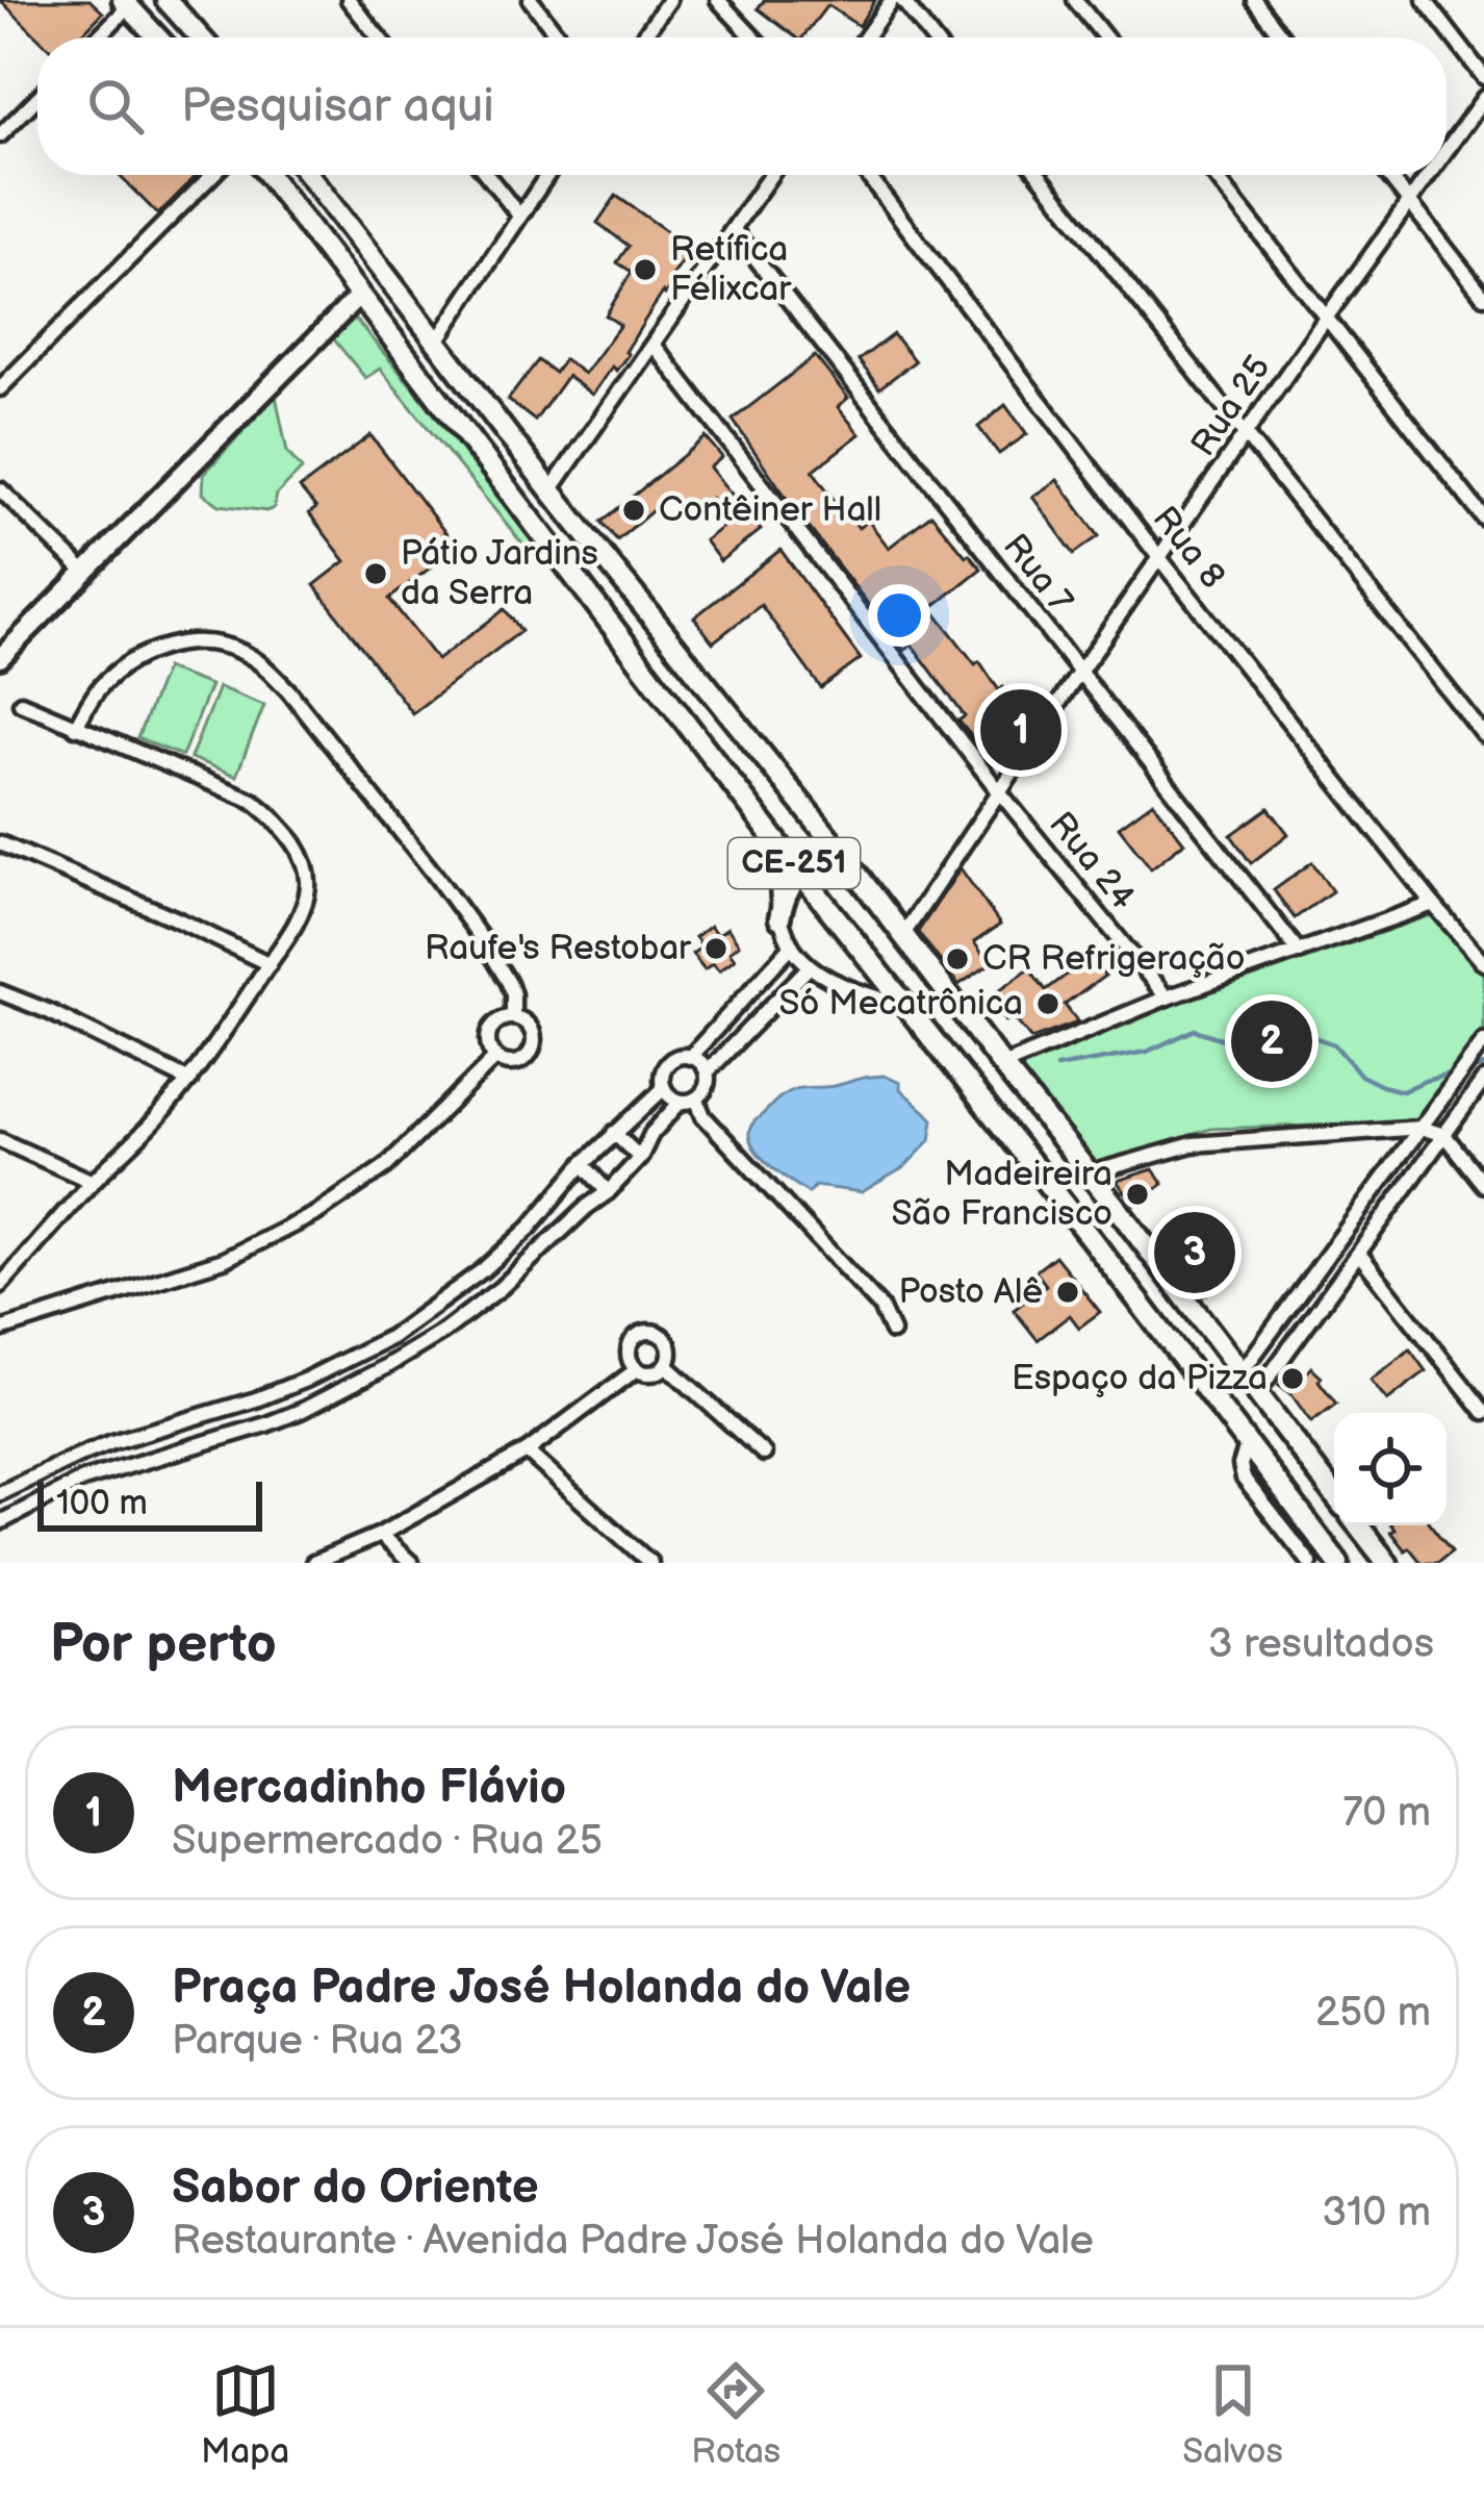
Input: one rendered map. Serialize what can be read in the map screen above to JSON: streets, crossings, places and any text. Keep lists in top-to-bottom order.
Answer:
{
  "streets": {
    "main road": ["CE-251"],
    "street": [
      "Rua 25",
      "Rua 8",
      "Rua 7",
      "Rua 24"
    ]
  },
  "crossings": [
    ["Rua 25", "Rua 8"],
    ["Rua 25", "Rua 7"],
    ["Rua 25", "Rua 24"],
    ["Rua 25", "CE-251"]
  ],
  "places": [
    "Retífica Félixcar",
    "Contêiner Hall",
    "Pátio Jardins da Serra",
    "Raufe's Restobar",
    "CR Refrigeração",
    "Só Mecatrônica",
    "Madeireira São Francisco",
    "Posto Alê",
    "Espaço da Pizza"
  ],
  "scale_bar": "100 m",
  "page": {
    "search": "Pesquisar aqui",
    "pins": ["1", "2", "3"],
    "scale": "100 m",
    "heading": ["Por perto", "3 resultados"],
    "list": [
      {
        "mark": "1",
        "name": "Mercadinho Flávio",
        "note": "Supermercado · Rua 25",
        "value": "70 m"
      },
      {
        "mark": "2",
        "name": "Praça Padre José Holanda do Vale",
        "note": "Parque · Rua 23",
        "value": "250 m"
      },
      {
        "mark": "3",
        "name": "Sabor do Oriente",
        "note": "Restaurante · Avenida Padre José Holanda do Vale",
        "value": "310 m"
      }
    ],
    "nav": ["Mapa", "Rotas", "Salvos"]
  }
}
